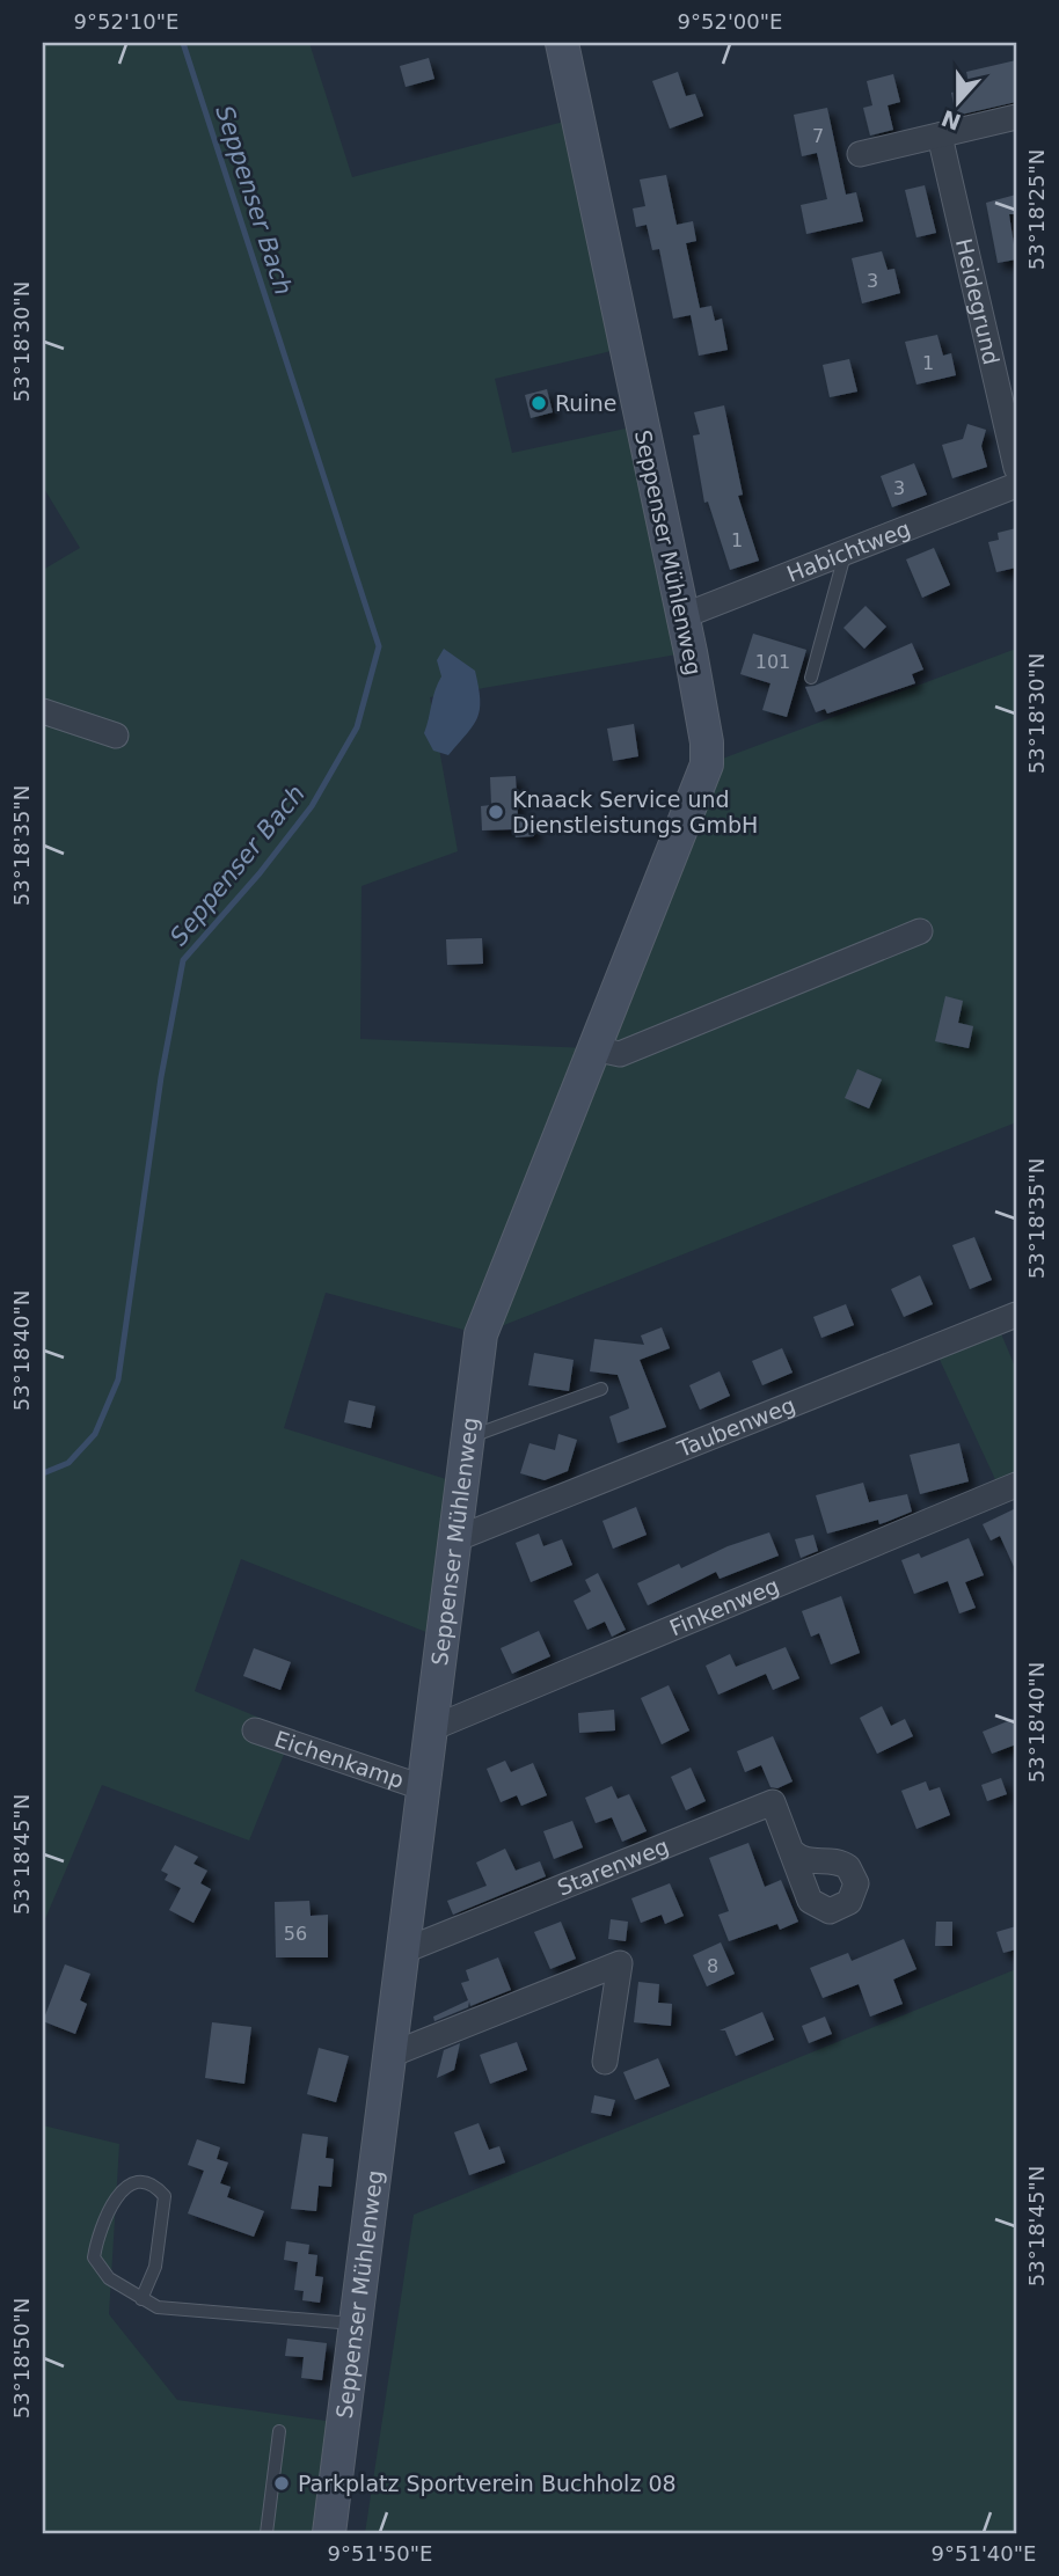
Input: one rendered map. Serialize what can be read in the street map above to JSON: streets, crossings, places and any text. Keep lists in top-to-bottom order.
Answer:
{
  "streets": {
    "street": [
      "Heidegrund",
      "Seppenser Mühlenweg",
      "Habichtweg",
      "Taubenweg",
      "Finkenweg",
      "Eichenkamp",
      "Starenweg"
    ]
  },
  "crossings": [
    ["Seppenser Mühlenweg", "Habichtweg"],
    ["Seppenser Mühlenweg", "Taubenweg"],
    ["Seppenser Mühlenweg", "Finkenweg"],
    ["Seppenser Mühlenweg", "Eichenkamp"],
    ["Seppenser Mühlenweg", "Starenweg"]
  ],
  "water": ["Seppenser Bach"],
  "places": ["Ruine", "Knaack Service und Dienstleistungs GmbH", "Parkplatz Sportverein Buchholz 08"],
  "house_numbers": [
    "7",
    "3",
    "1",
    "3",
    "1",
    "101",
    "56",
    "8"
  ],
  "north": "bottom",
  "coordinates": [
    "9°52'10\"E",
    "9°52'00\"E",
    "53°18'25\"N",
    "53°18'30\"N",
    "53°18'35\"N",
    "53°18'40\"N",
    "53°18'45\"N",
    "53°18'50\"N",
    "9°51'50\"E",
    "9°51'40\"E"
  ]
}
